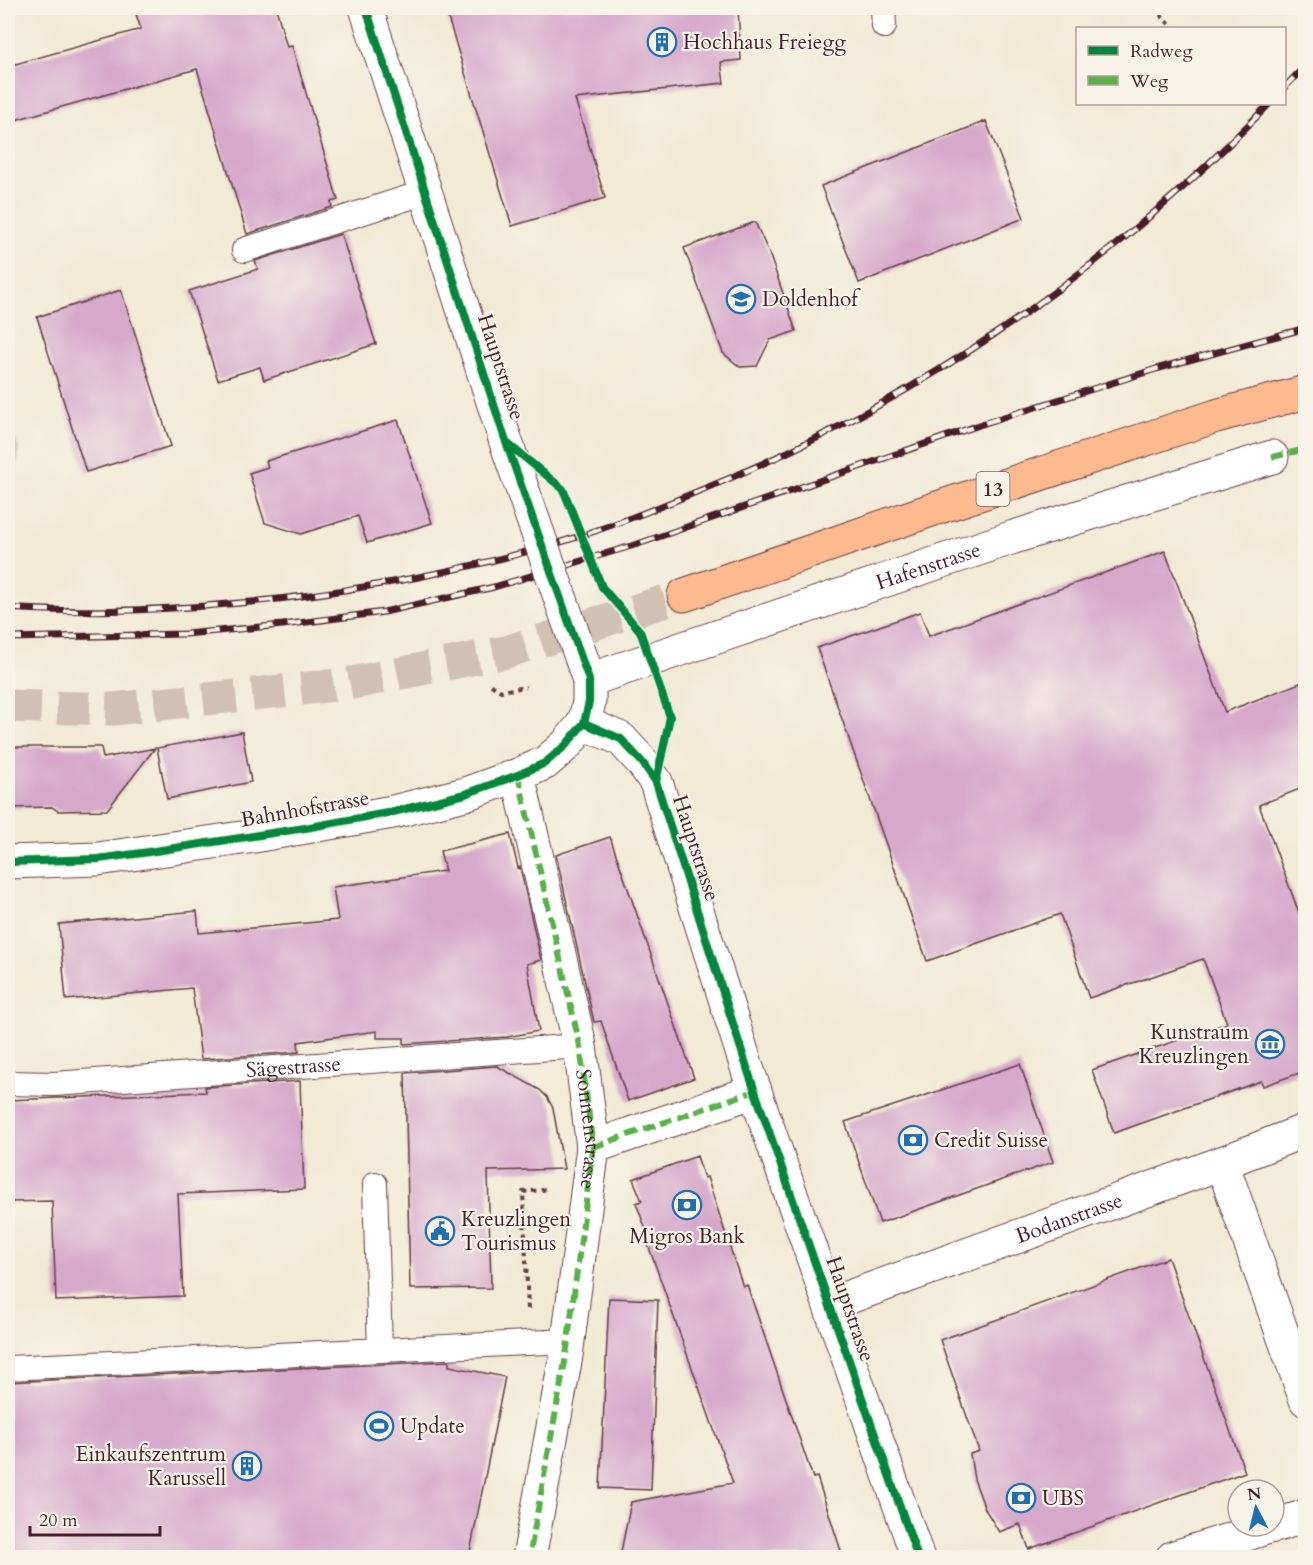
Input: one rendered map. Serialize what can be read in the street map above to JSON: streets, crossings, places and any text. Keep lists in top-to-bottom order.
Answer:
{
  "streets": {
    "main road": ["13"],
    "street": [
      "Hauptstrasse",
      "Hafenstrasse",
      "Bahnhofstrasse",
      "Sonnenstrasse",
      "Bodanstrasse"
    ],
    "lane": ["Sägestrasse"]
  },
  "crossings": [
    ["Hauptstrasse", "Hafenstrasse"],
    ["Hauptstrasse", "Bahnhofstrasse"],
    ["Hauptstrasse", "Bodanstrasse"],
    ["Bahnhofstrasse", "Sonnenstrasse"],
    ["Sägestrasse", "Sonnenstrasse"]
  ],
  "places": {
    "building": ["Hochhaus Freiegg", "Einkaufszentrum Karussell"],
    "school or university": ["Doldenhof"],
    "museum": ["Kunstraum Kreuzlingen"],
    "bank": ["Credit Suisse", "Migros Bank", "UBS"],
    "public building": ["Kreuzlingen Tourismus"],
    "sports": ["Update"]
  },
  "legend": ["Radweg", "Weg"],
  "scale_bar": "20 m",
  "north": "top"
}
